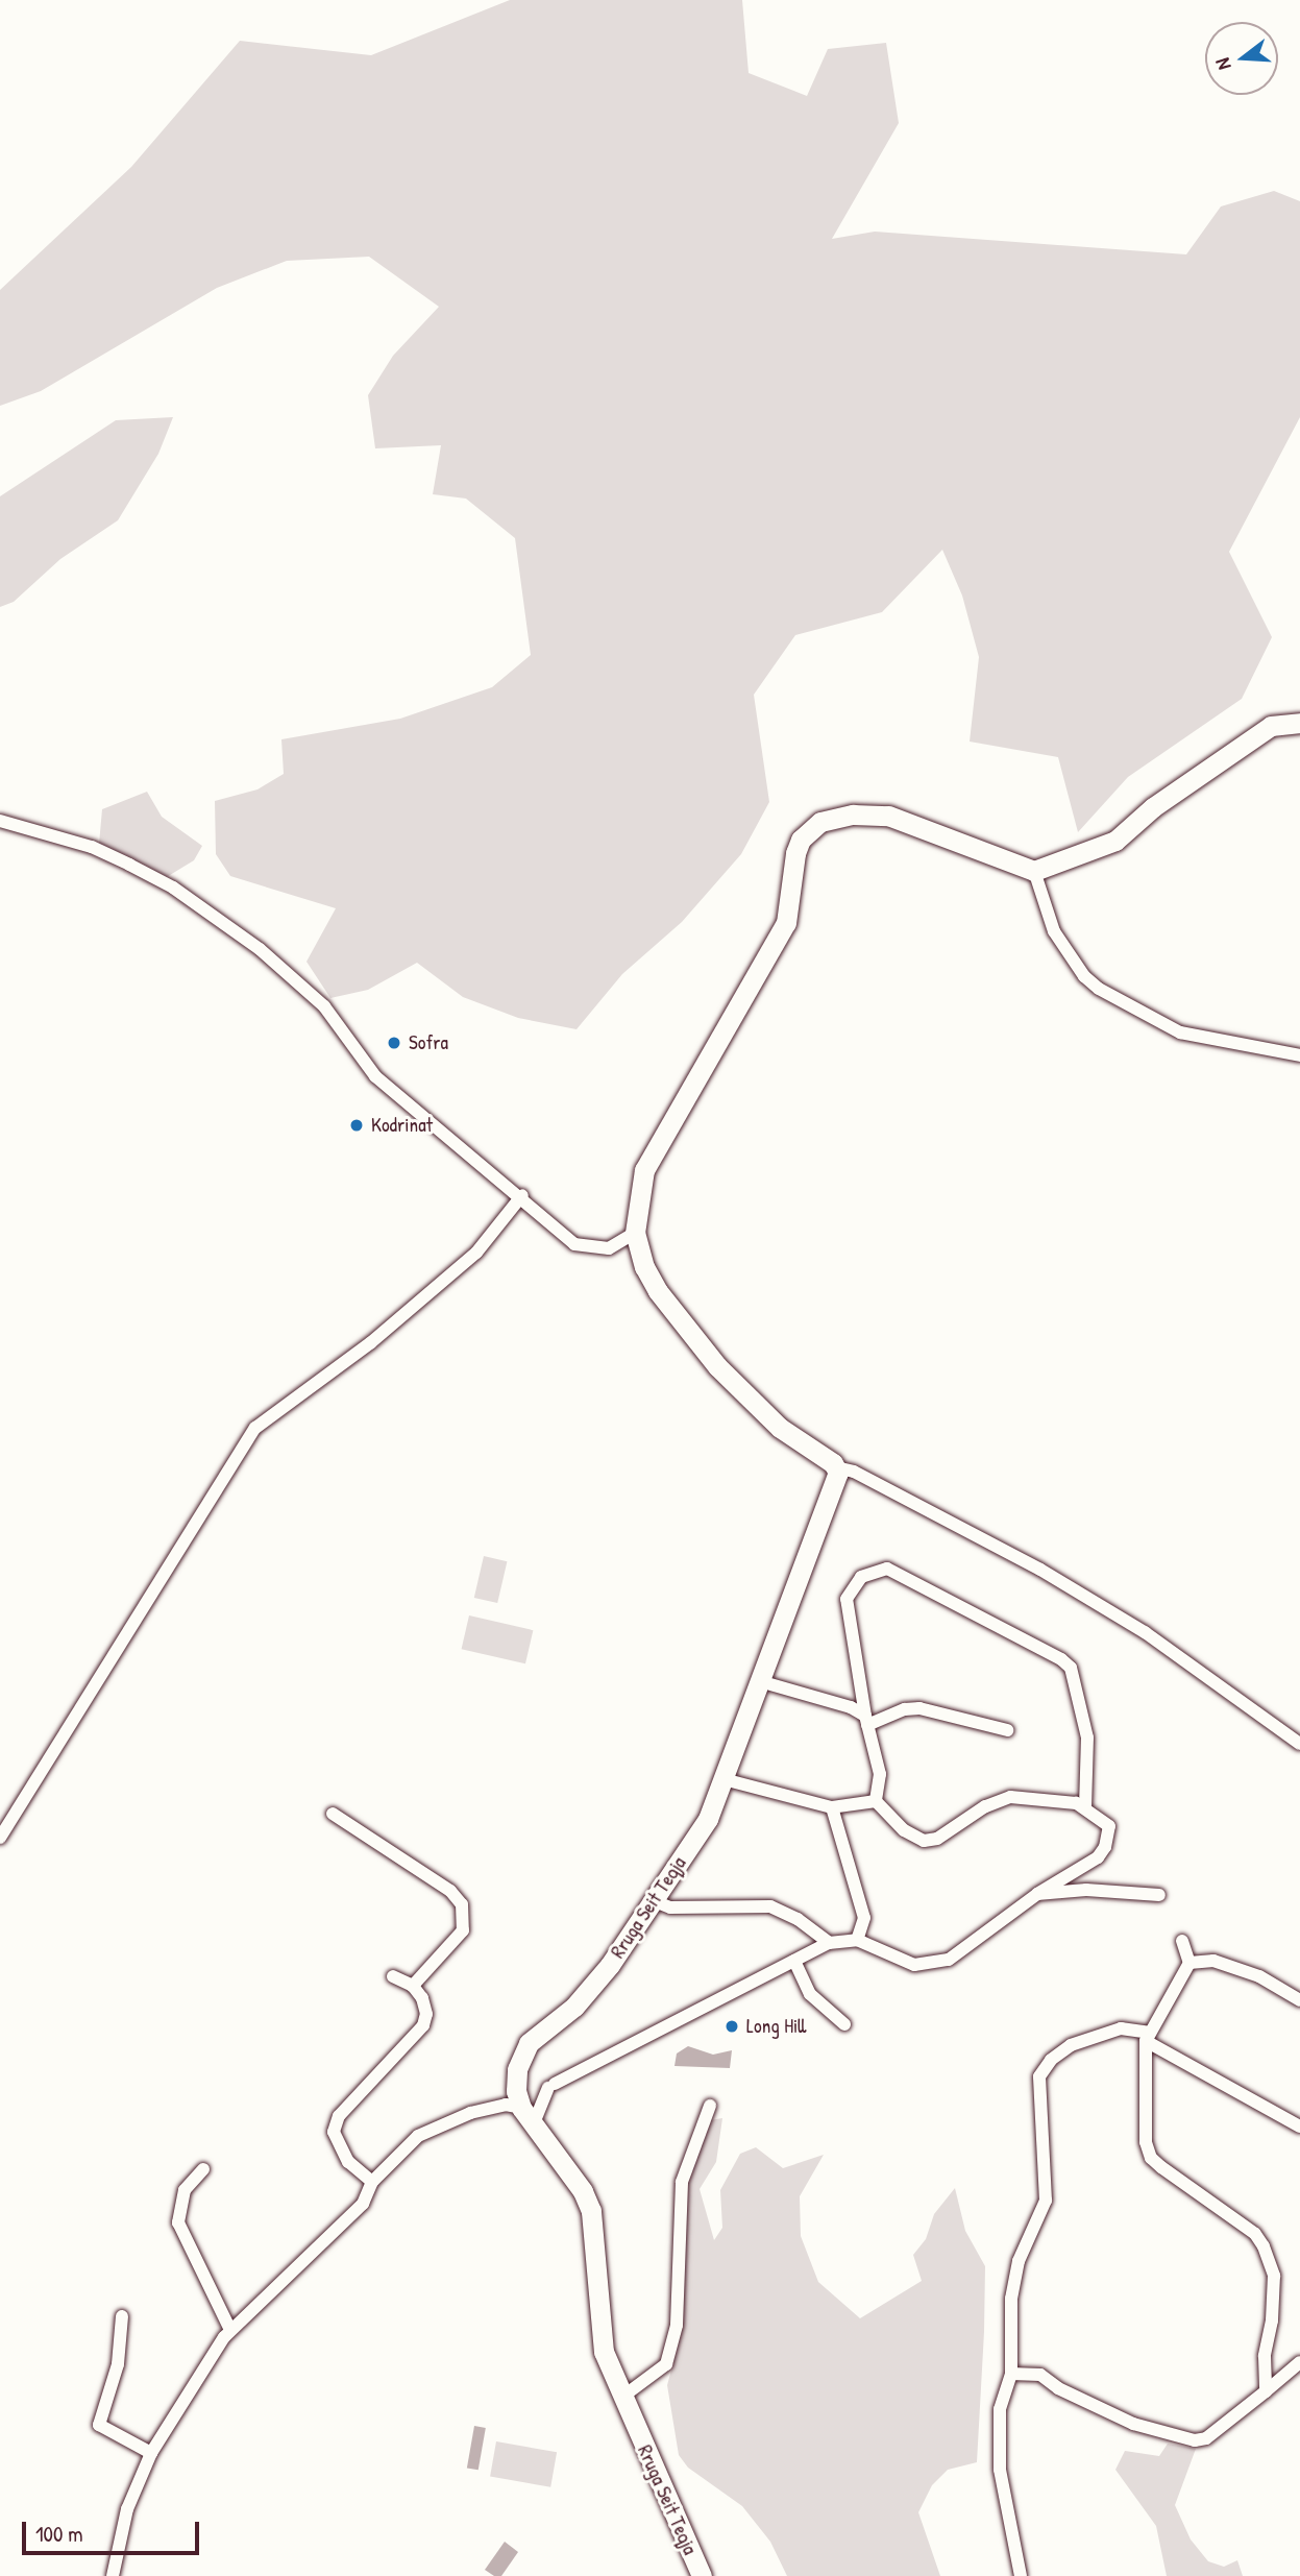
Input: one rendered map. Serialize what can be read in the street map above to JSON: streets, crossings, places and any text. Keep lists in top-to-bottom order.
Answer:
{
  "streets": {
    "main road": ["Rruga Seit Teqja"]
  },
  "places": ["Sofra", "Kodrinat", "Long Hill"],
  "scale_bar": "100 m",
  "north": "left"
}
